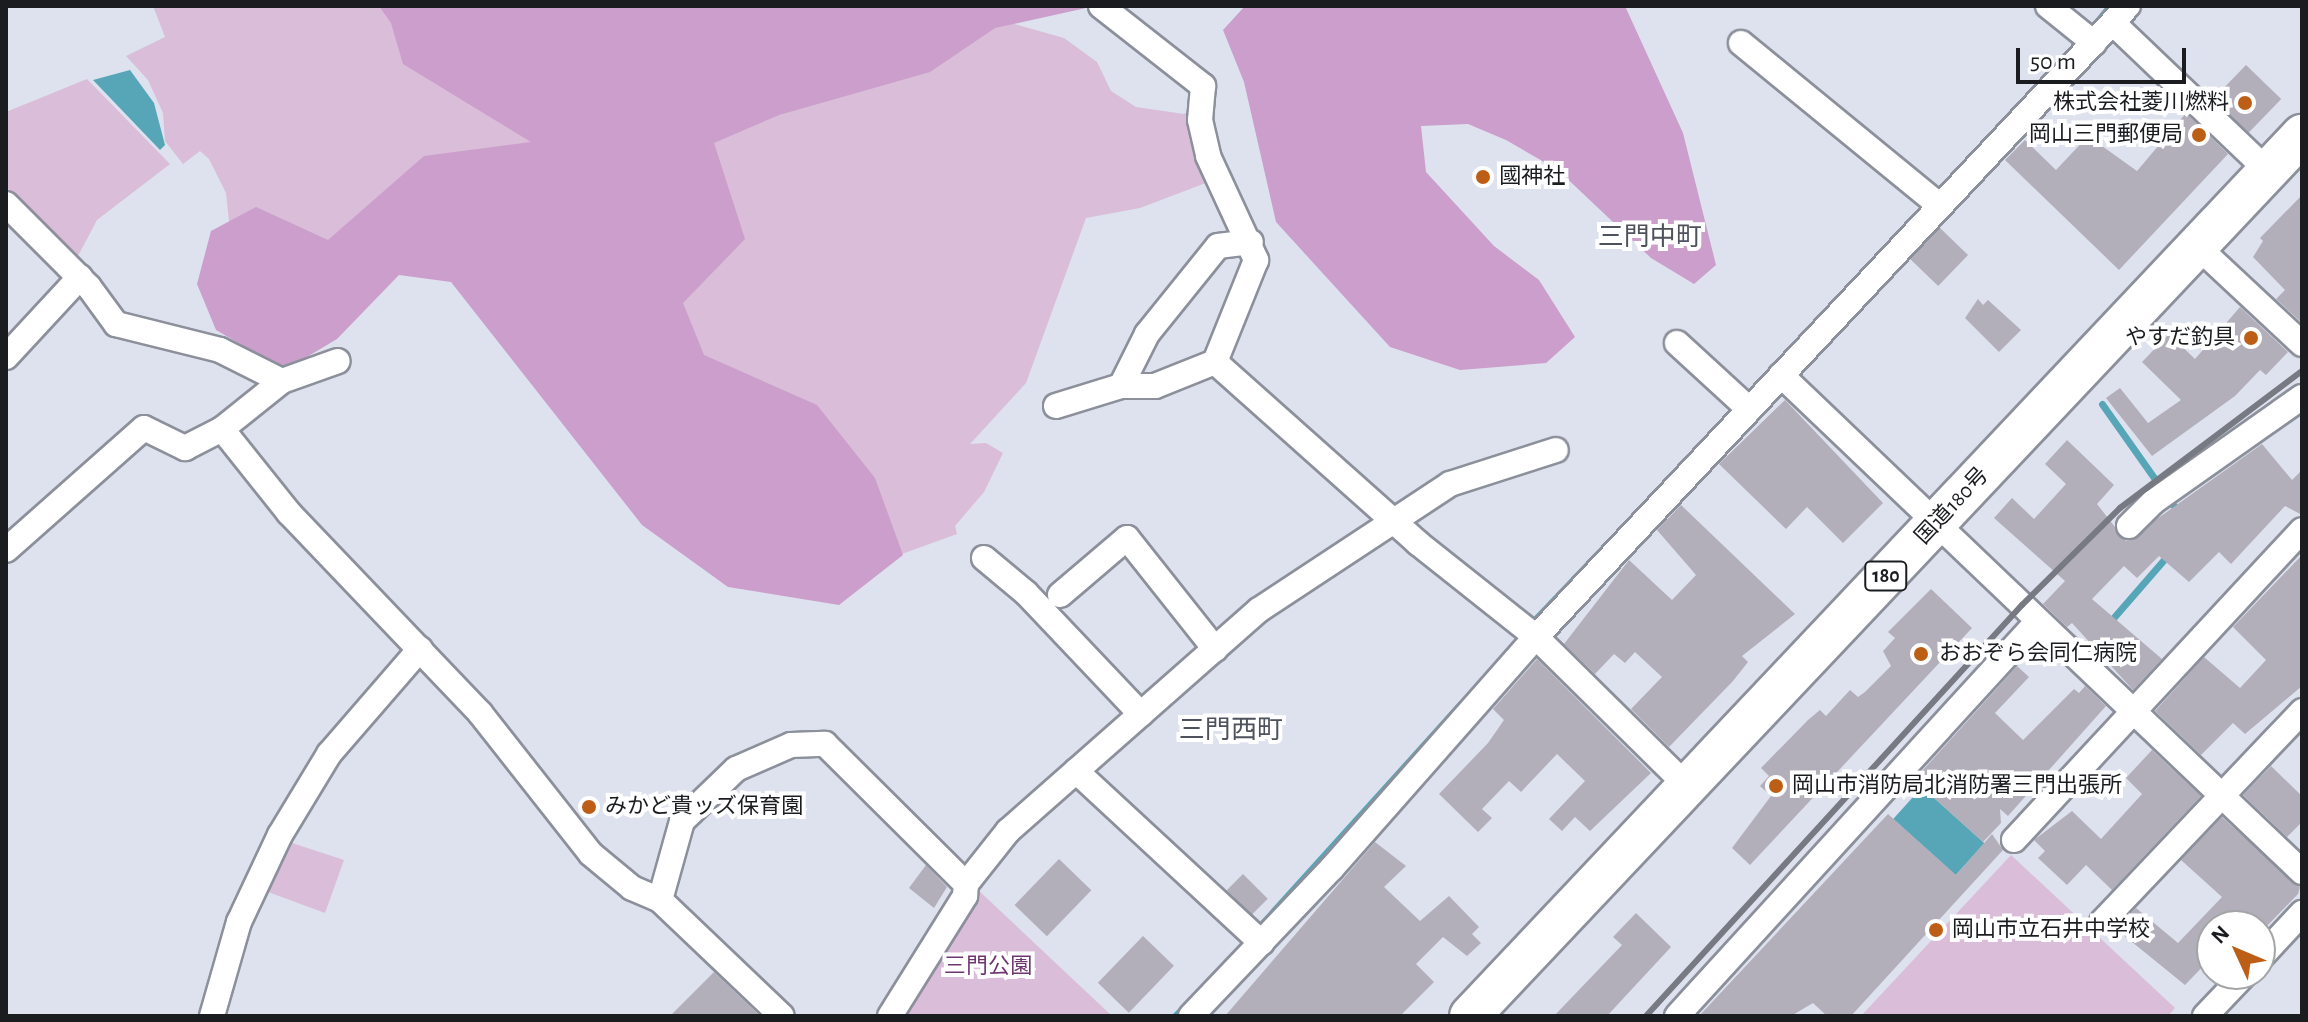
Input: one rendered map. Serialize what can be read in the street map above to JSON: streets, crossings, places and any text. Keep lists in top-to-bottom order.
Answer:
{
  "streets": {
    "highway": ["国道180号", "180"]
  },
  "districts": ["三門中町", "三門西町"],
  "parks": ["三門公園"],
  "places": [
    "株式会社菱川燃料",
    "岡山三門郵便局",
    "國神社",
    "やすだ釣具",
    "おおぞら会同仁病院",
    "岡山市消防局北消防署三門出張所",
    "みかど貴ッズ保育園",
    "岡山市立石井中学校"
  ],
  "scale_bar": "50 m",
  "north": "top left"
}
